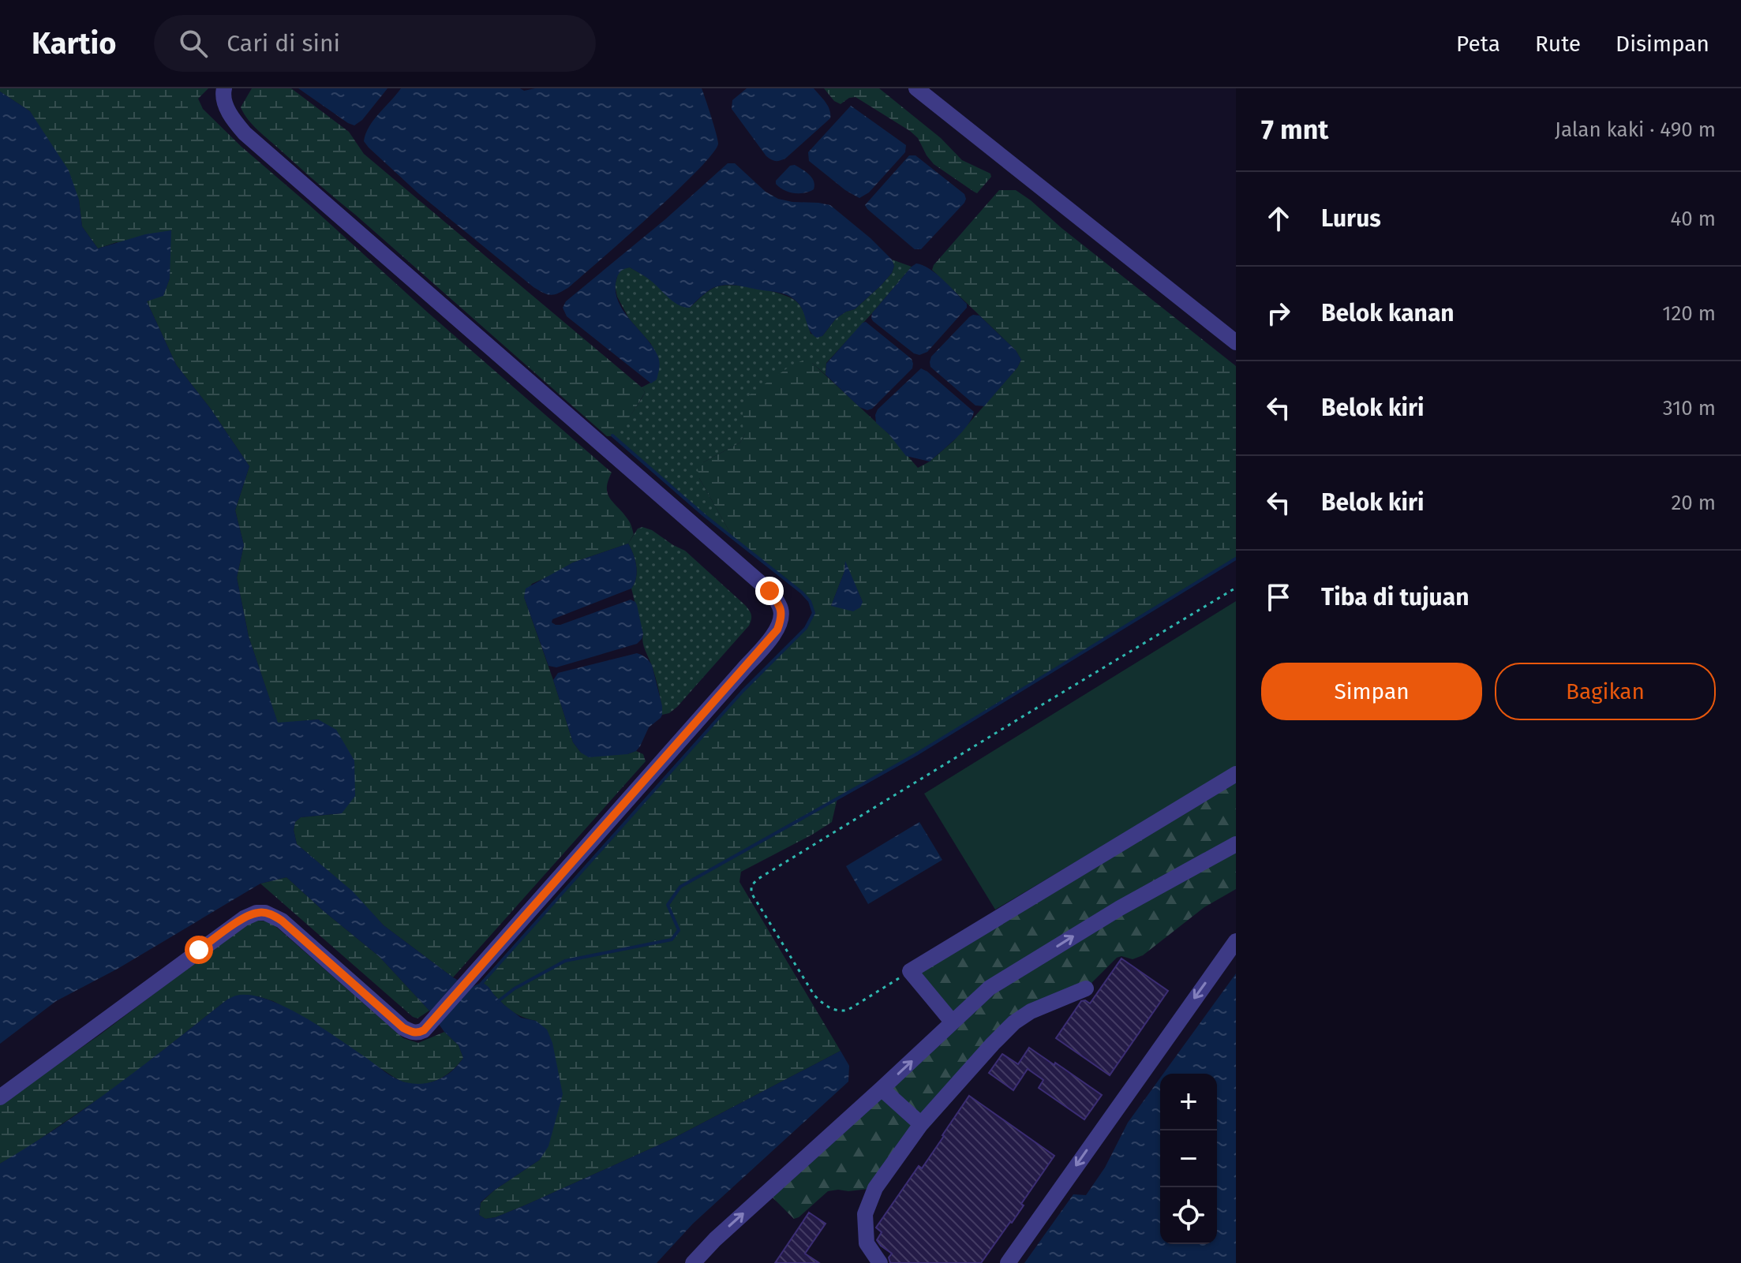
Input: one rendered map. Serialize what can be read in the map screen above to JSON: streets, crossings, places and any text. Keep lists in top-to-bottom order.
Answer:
{
  "page": {
    "header": "Kartio",
    "search": "Cari di sini",
    "nav": ["Peta", "Rute", "Disimpan"],
    "heading": ["7 mnt", "Jalan kaki · 490 m"],
    "list": [
      ["Lurus", "40 m"],
      ["Belok kanan", "120 m"],
      ["Belok kiri", "310 m"],
      ["Belok kiri", "20 m"],
      "Tiba di tujuan"
    ],
    "buttons": ["Simpan", "Bagikan"],
    "map_buttons": ["+", "−"]
  }
}
